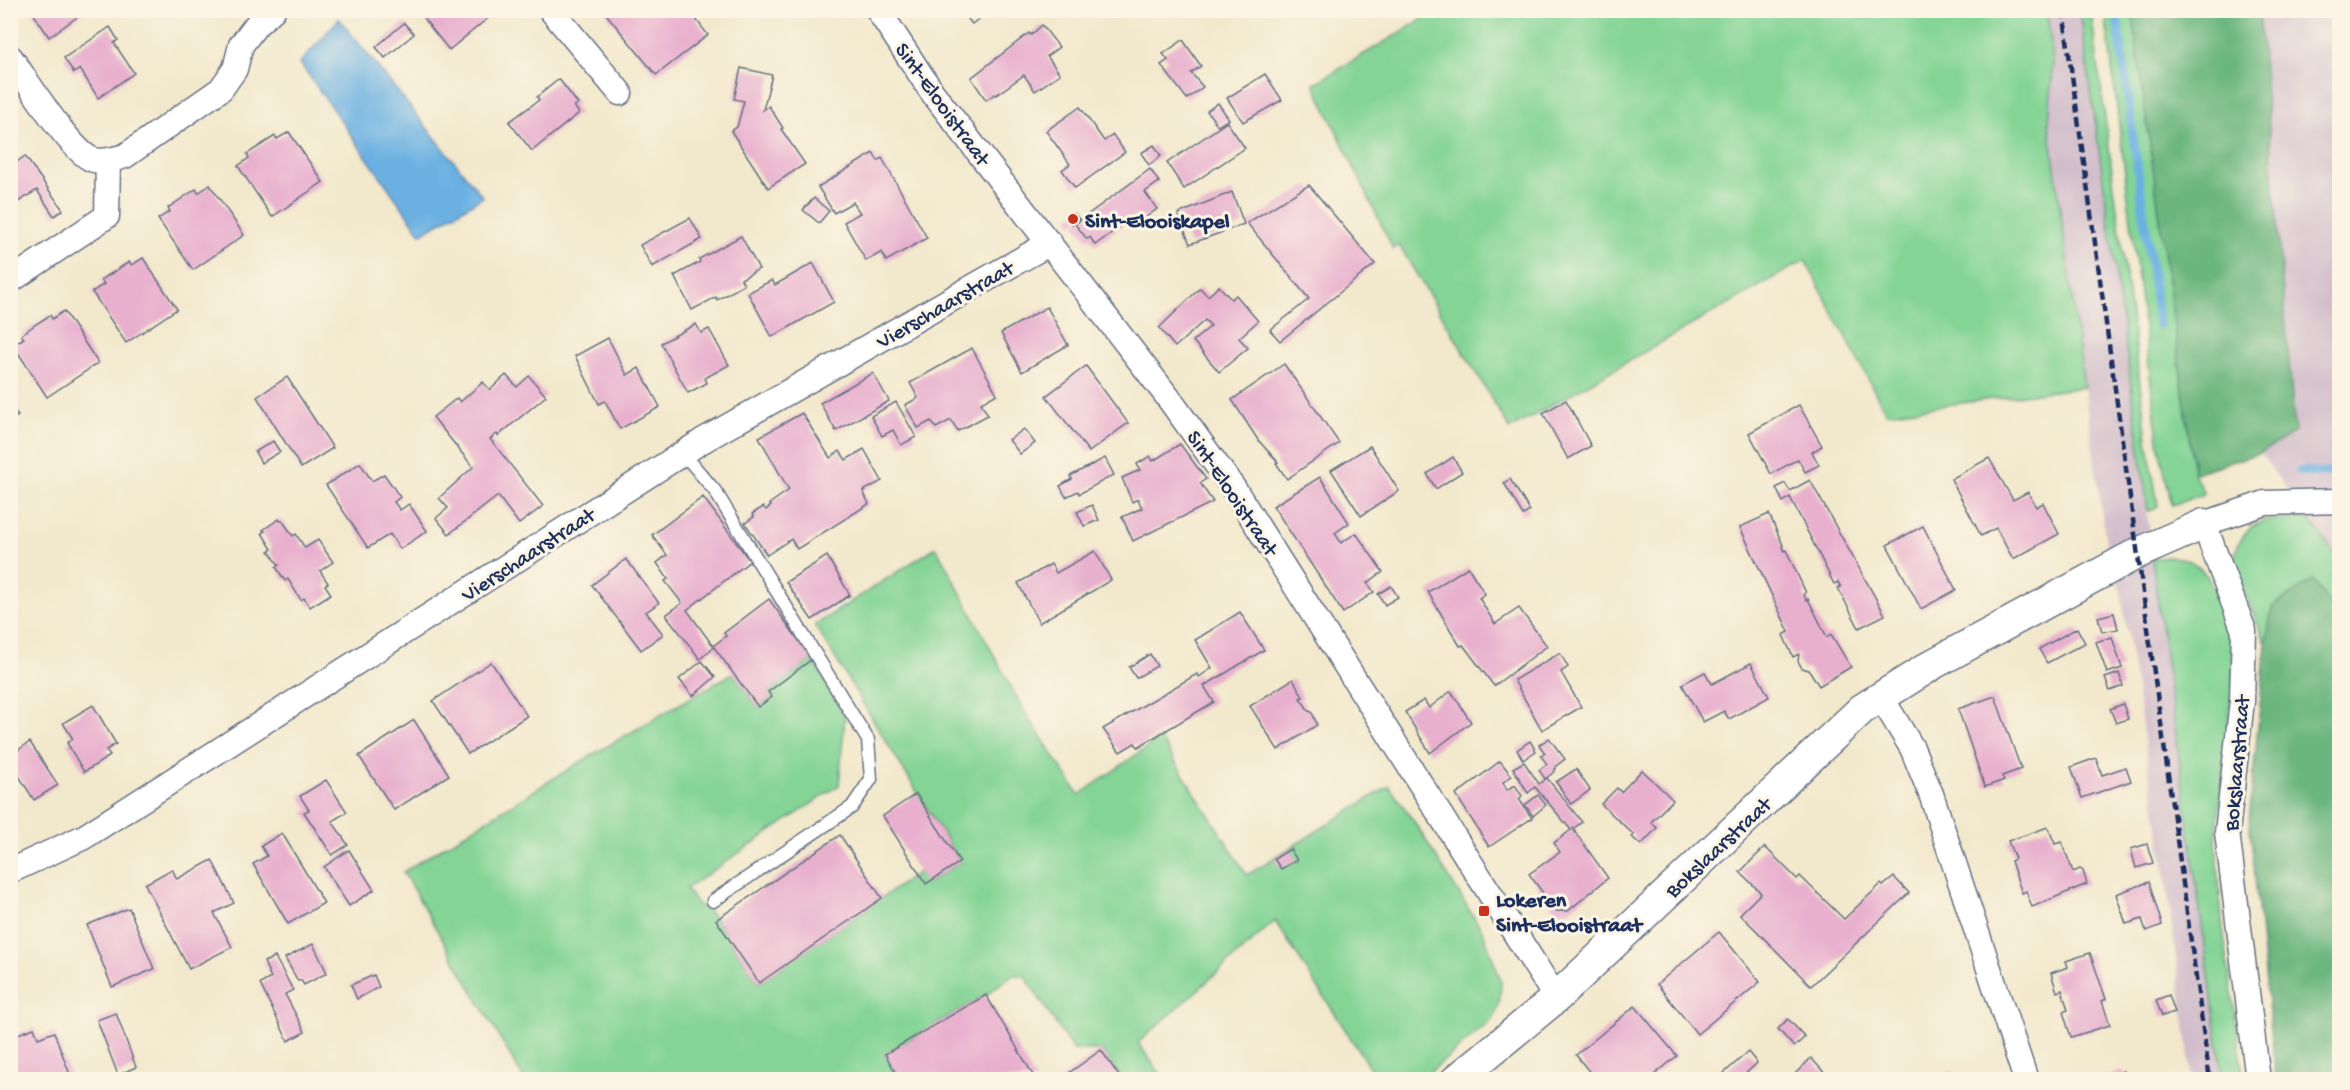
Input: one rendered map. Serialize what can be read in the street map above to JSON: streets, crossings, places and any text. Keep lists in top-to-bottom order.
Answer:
{
  "streets": {
    "street": ["Sint-Elooistraat", "Vierschaarstraat", "Bokslaarstraat"]
  },
  "crossings": [
    ["Sint-Elooistraat", "Vierschaarstraat"],
    ["Sint-Elooistraat", "Bokslaarstraat"]
  ],
  "places": {
    "other": ["Sint-Elooiskapel"],
    "transit": ["Lokeren Sint-Elooistraat"]
  }
}
